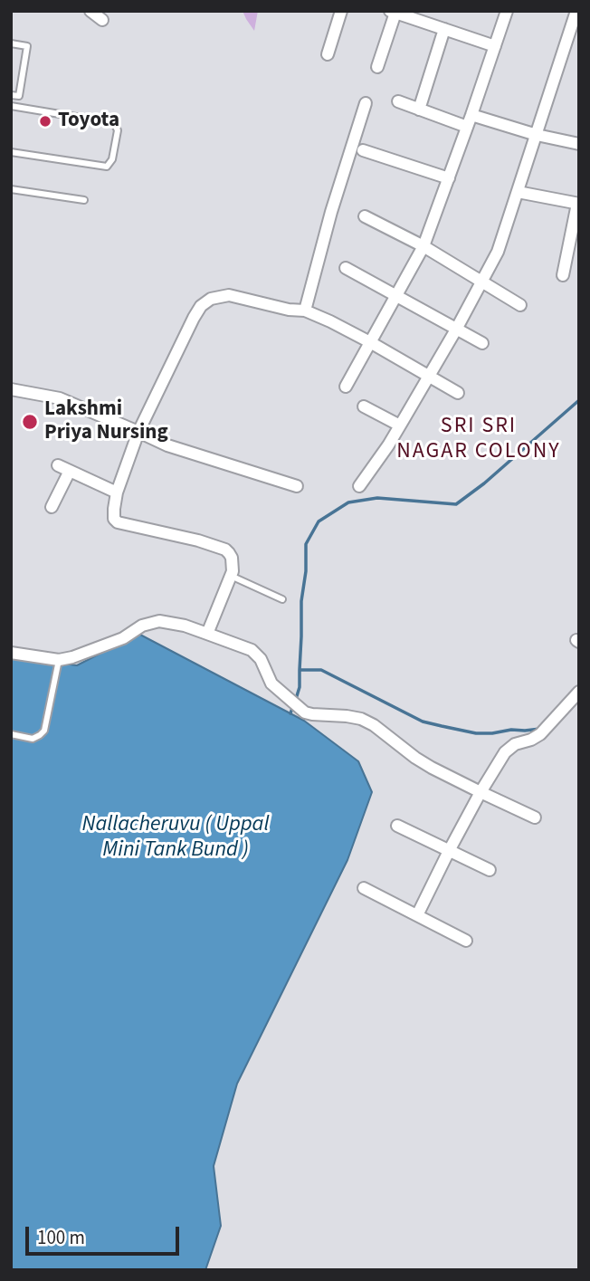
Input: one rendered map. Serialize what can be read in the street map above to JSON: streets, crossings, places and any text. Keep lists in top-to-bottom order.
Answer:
{
  "districts": ["SRI SRI NAGAR COLONY"],
  "water": ["Nallacheruvu ( Uppal Mini Tank Bund )"],
  "places": ["Toyota", "Lakshmi Priya Nursing"],
  "scale_bar": "100 m"
}
